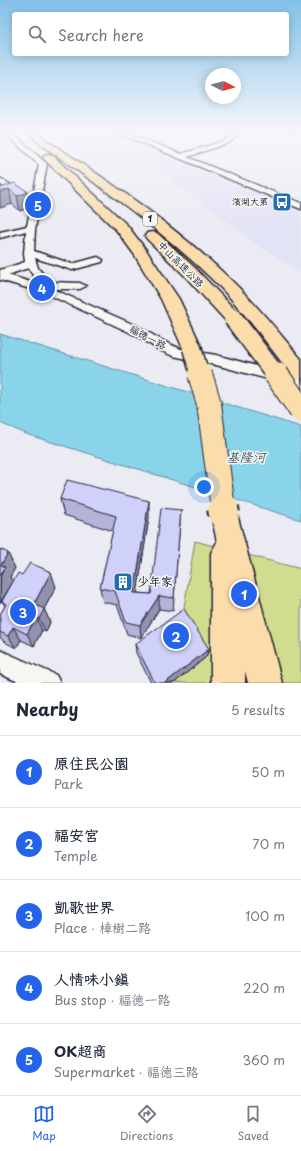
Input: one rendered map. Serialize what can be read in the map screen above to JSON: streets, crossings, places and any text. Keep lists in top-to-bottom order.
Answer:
{
  "streets": {
    "highway": ["1", "中山高速公路"],
    "street": ["福德一路"]
  },
  "water": ["基隆河"],
  "places": {
    "bus stop": ["濱湖大第"],
    "building": ["少年家"]
  },
  "north": "right",
  "page": {
    "search": "Search here",
    "pins": [
      "5",
      "4",
      "1",
      "3",
      "2"
    ],
    "heading": ["Nearby", "5 results"],
    "list": [
      {
        "mark": "1",
        "name": "原住民公園",
        "note": "Park",
        "value": "50 m"
      },
      {
        "mark": "2",
        "name": "福安宮",
        "note": "Temple",
        "value": "70 m"
      },
      {
        "mark": "3",
        "name": "凱歌世界",
        "note": "Place · 樟樹二路",
        "value": "100 m"
      },
      {
        "mark": "4",
        "name": "人情味小鎮",
        "note": "Bus stop · 福德一路",
        "value": "220 m"
      },
      {
        "mark": "5",
        "name": "OK超商",
        "note": "Supermarket · 福德三路",
        "value": "360 m"
      }
    ],
    "nav": ["Map", "Directions", "Saved"]
  }
}
